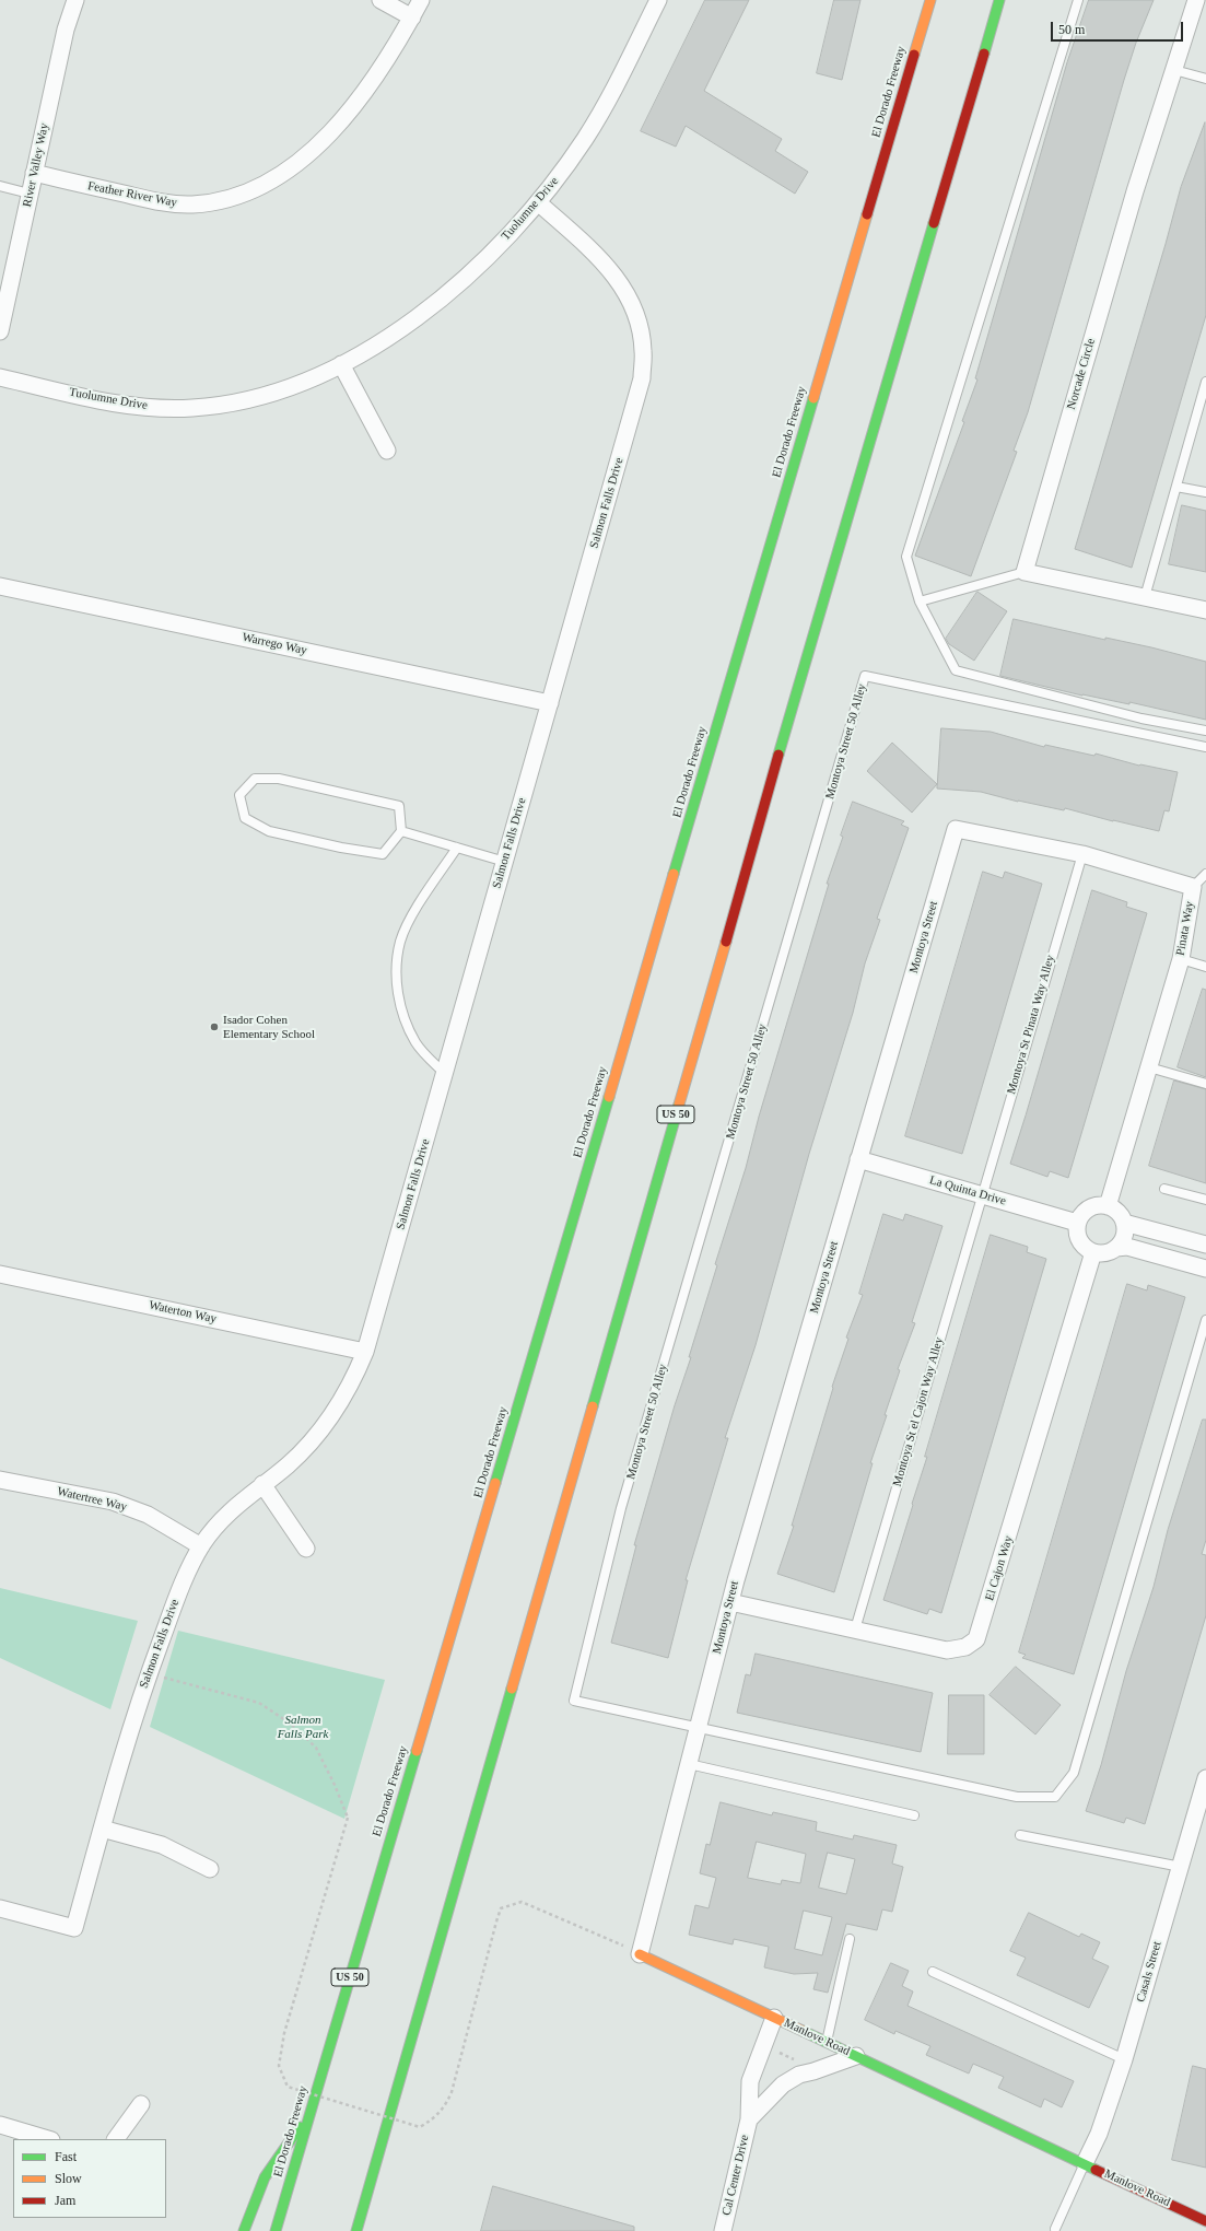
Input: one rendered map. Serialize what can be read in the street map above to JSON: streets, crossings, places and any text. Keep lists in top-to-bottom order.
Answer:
{
  "streets": {
    "main road": ["El Dorado Freeway", "US 50", "Manlove Road"],
    "street": [
      "River Valley Way",
      "Feather River Way",
      "Tuolumne Drive",
      "Norcade Circle",
      "Salmon Falls Drive",
      "Warrego Way",
      "Pinata Way",
      "Montoya Street",
      "La Quinta Drive",
      "Waterton Way",
      "Watertree Way",
      "El Cajon Way",
      "Casals Street",
      "Cal Center Drive"
    ],
    "lane": ["Montoya Street 50 Alley", "Montoya St Pinata Way Alley", "Montoya St el Cajon Way Alley"]
  },
  "crossings": [
    ["River Valley Way", "Feather River Way"],
    ["Tuolumne Drive", "Salmon Falls Drive"],
    ["Salmon Falls Drive", "Warrego Way"],
    ["Salmon Falls Drive", "Waterton Way"],
    ["Salmon Falls Drive", "Watertree Way"],
    ["Montoya Street 50 Alley", "Montoya Street"],
    ["Pinata Way", "Montoya Street"],
    ["Pinata Way", "Montoya St Pinata Way Alley"],
    ["Pinata Way", "La Quinta Drive"],
    ["Pinata Way", "El Cajon Way"],
    ["Montoya Street", "La Quinta Drive"],
    ["Montoya Street", "El Cajon Way"],
    ["Montoya St Pinata Way Alley", "La Quinta Drive"],
    ["Montoya St Pinata Way Alley", "Montoya St el Cajon Way Alley"],
    ["La Quinta Drive", "Montoya St el Cajon Way Alley"],
    ["La Quinta Drive", "El Cajon Way"],
    ["Montoya St el Cajon Way Alley", "El Cajon Way"],
    ["Casals Street", "Manlove Road"],
    ["Manlove Road", "Cal Center Drive"]
  ],
  "parks": ["Salmon Falls Park"],
  "places": ["Isador Cohen Elementary School"],
  "legend": ["Fast", "Slow", "Jam"],
  "scale_bar": "50 m"
}
